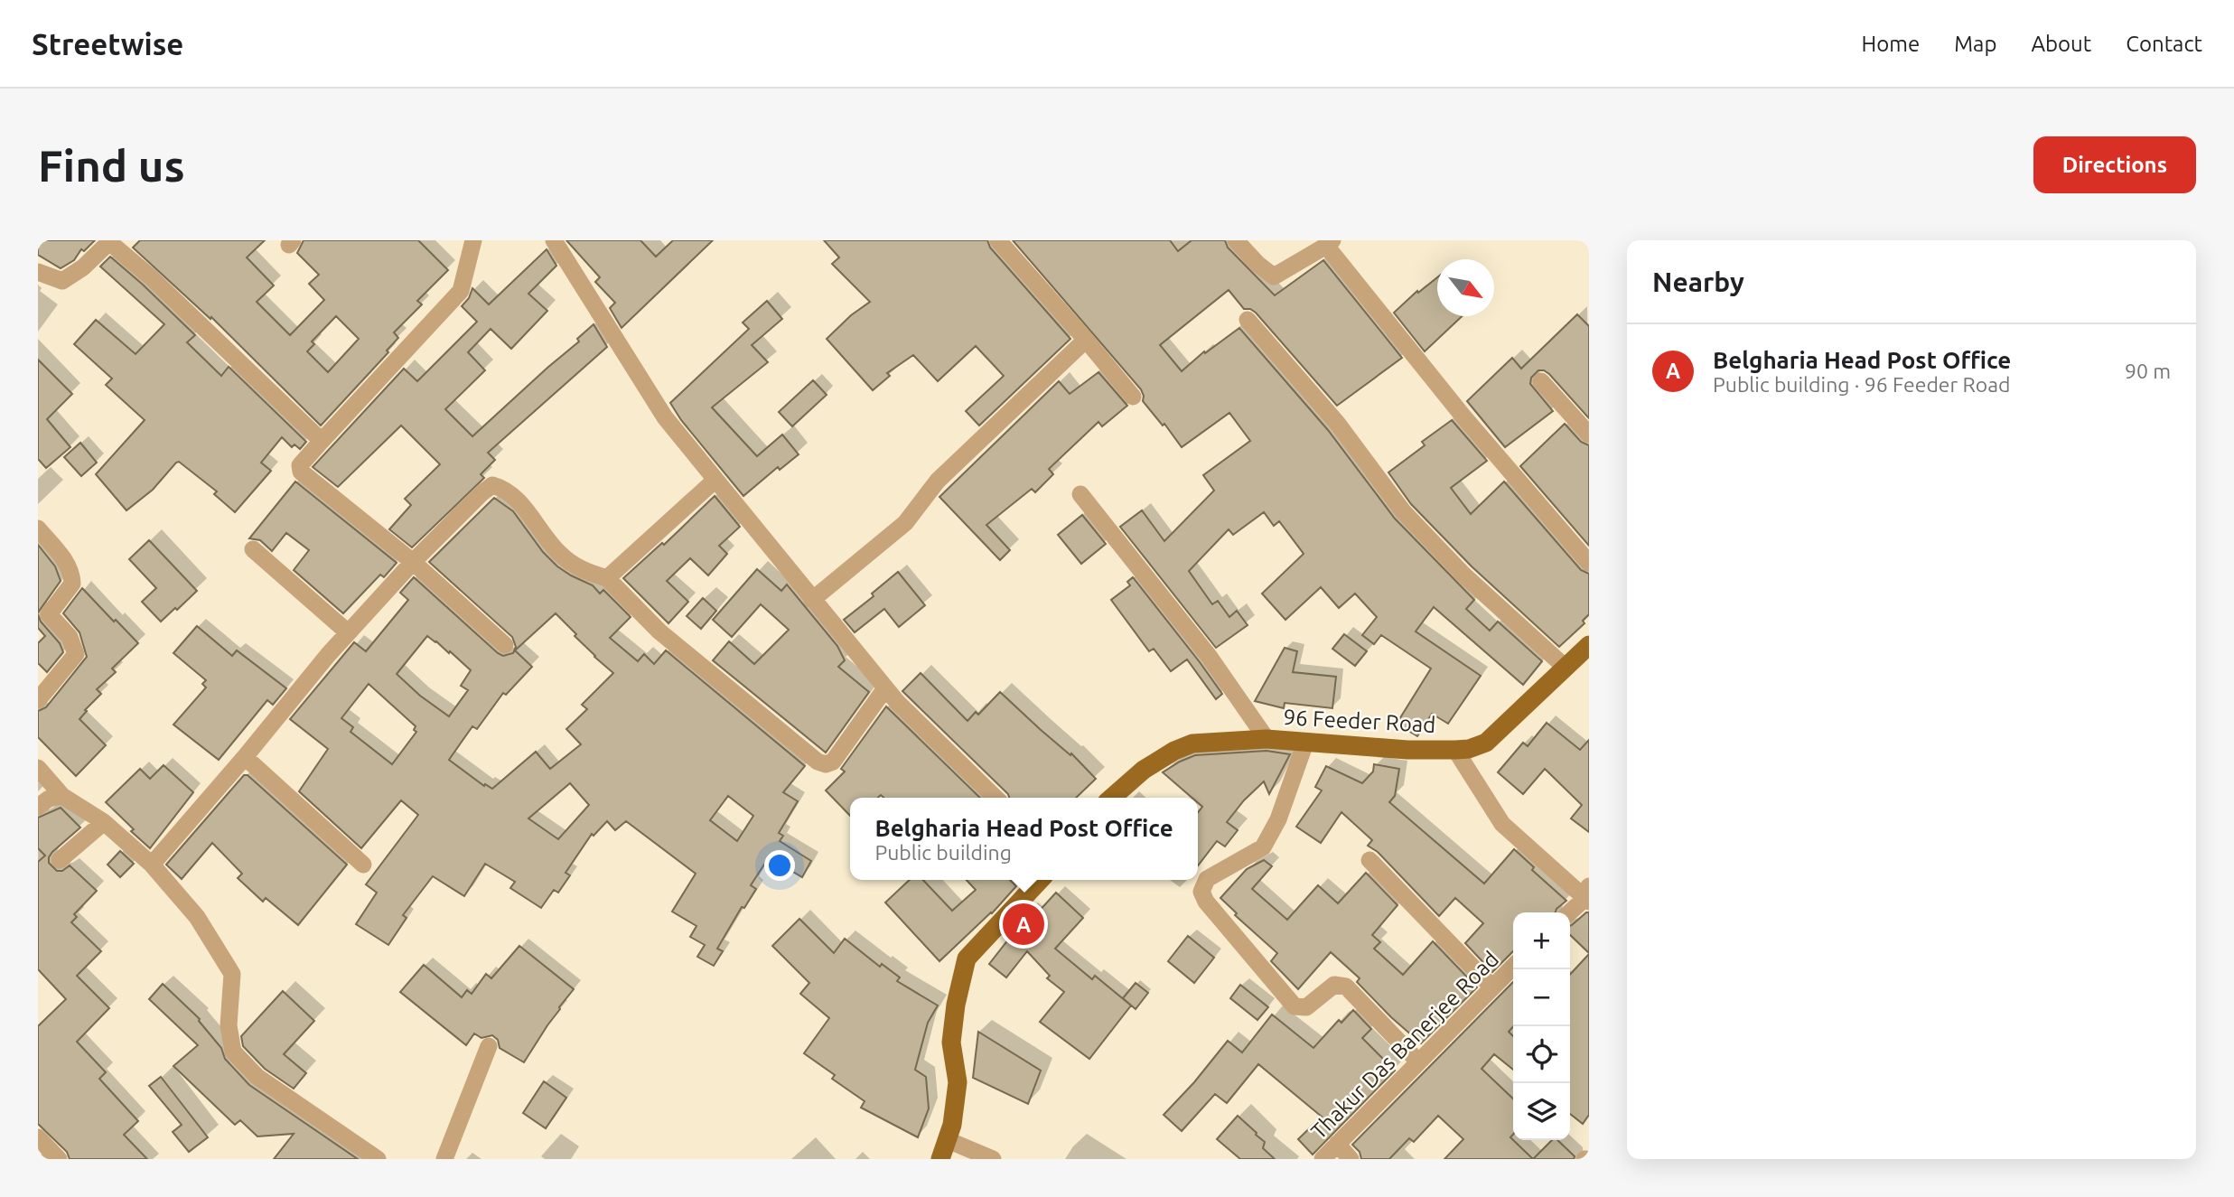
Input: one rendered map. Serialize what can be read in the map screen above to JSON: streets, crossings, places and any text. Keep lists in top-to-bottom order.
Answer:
{
  "streets": {
    "main road": ["96 Feeder Road"],
    "street": ["Thakur Das Banerjee Road"]
  },
  "north": "bottom right",
  "page": {
    "header": "Streetwise",
    "nav": [
      "Home",
      "Map",
      "About",
      "Contact"
    ],
    "buttons": "Directions",
    "title": "Find us",
    "heading": "Nearby",
    "list": [
      {
        "mark": "A",
        "name": "Belgharia Head Post Office",
        "note": "Public building · 96 Feeder Road",
        "value": "90 m"
      }
    ],
    "popup": ["Belgharia Head Post Office", "Public building"],
    "pins": "A",
    "map_buttons": ["+", "−"]
  }
}
